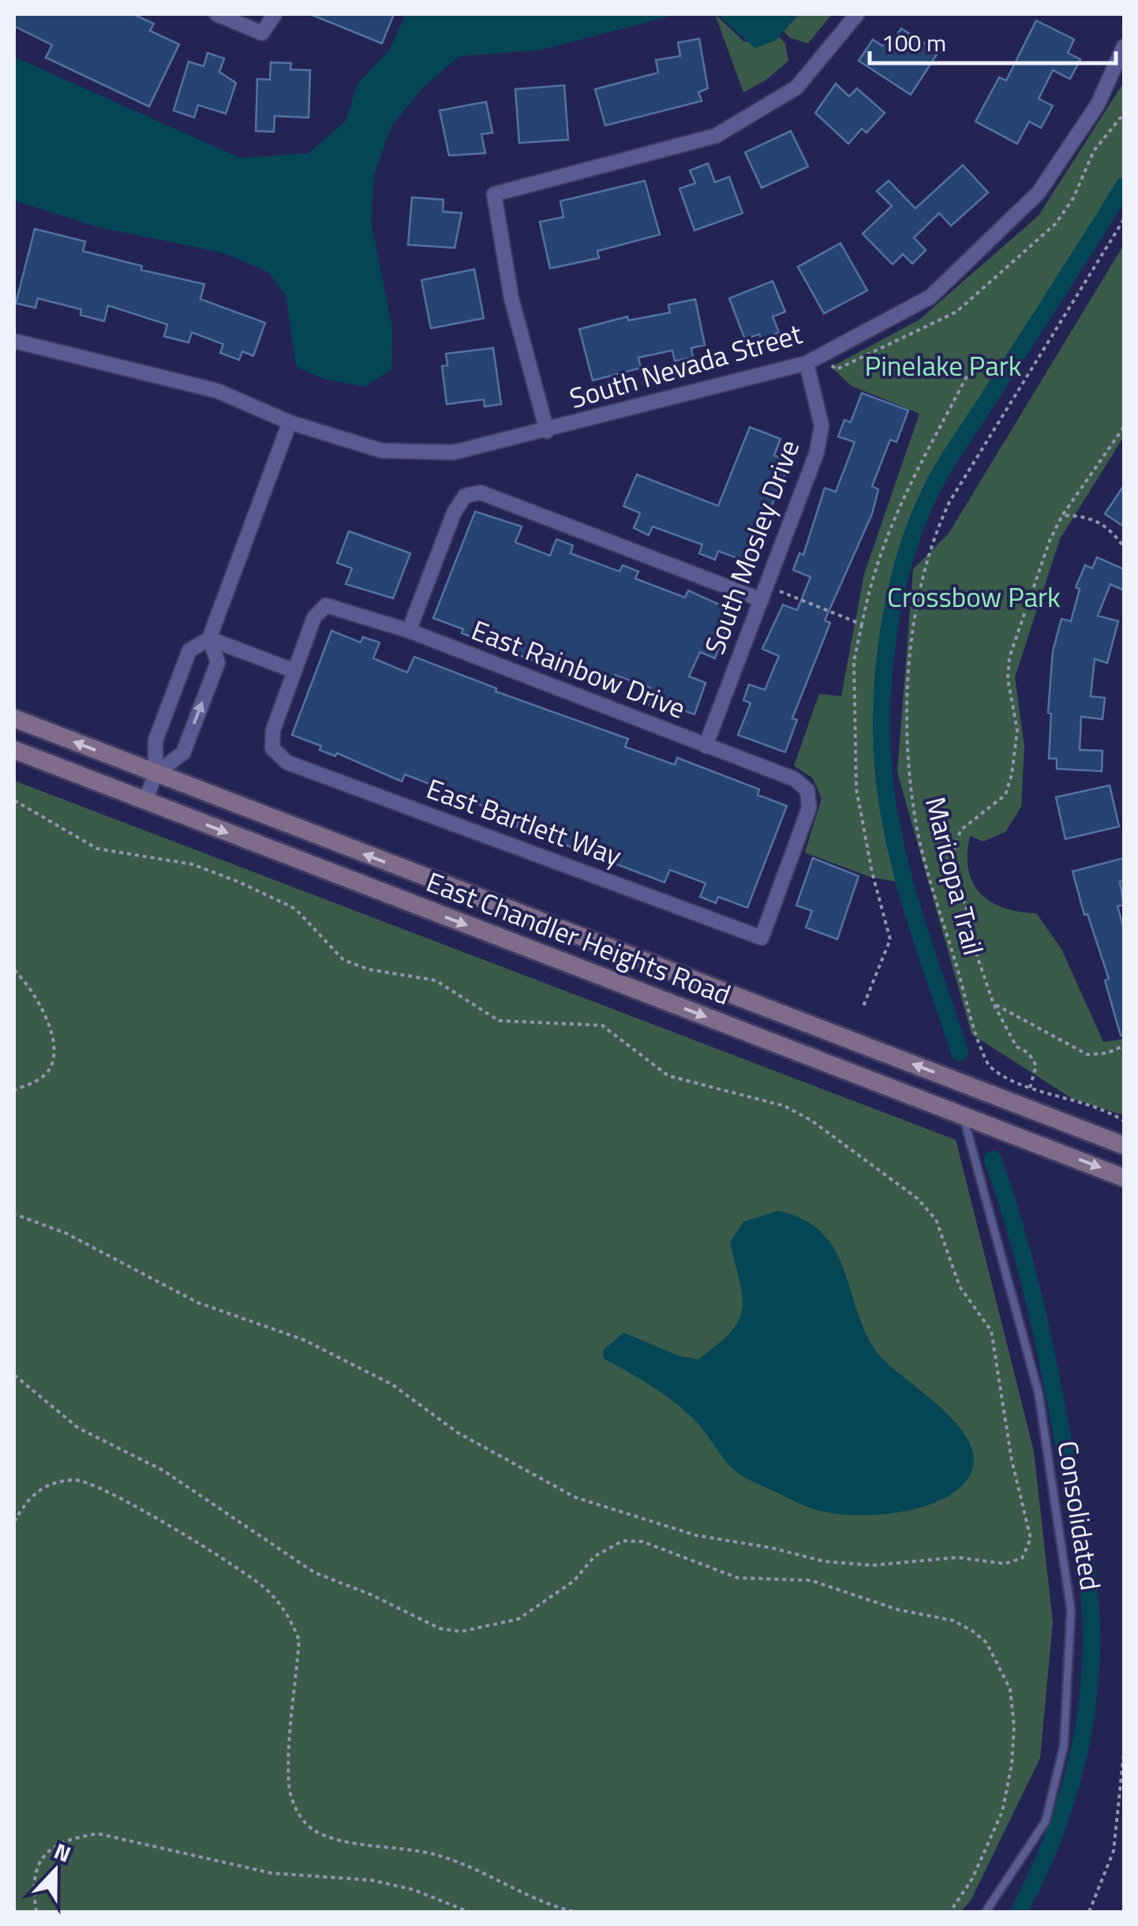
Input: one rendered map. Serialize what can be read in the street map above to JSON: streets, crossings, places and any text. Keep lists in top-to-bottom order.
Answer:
{
  "streets": {
    "main road": ["East Chandler Heights Road"],
    "street": [
      "South Nevada Street",
      "South Mosley Drive",
      "East Rainbow Drive",
      "East Bartlett Way"
    ],
    "lane": ["Consolidated"],
    "path": ["Maricopa Trail"]
  },
  "crossings": [
    ["South Nevada Street", "South Mosley Drive"],
    ["South Mosley Drive", "East Rainbow Drive"],
    ["East Rainbow Drive", "East Bartlett Way"],
    ["East Chandler Heights Road", "Consolidated"]
  ],
  "parks": ["Pinelake Park", "Crossbow Park"],
  "scale_bar": "100 m",
  "north": "top"
}
